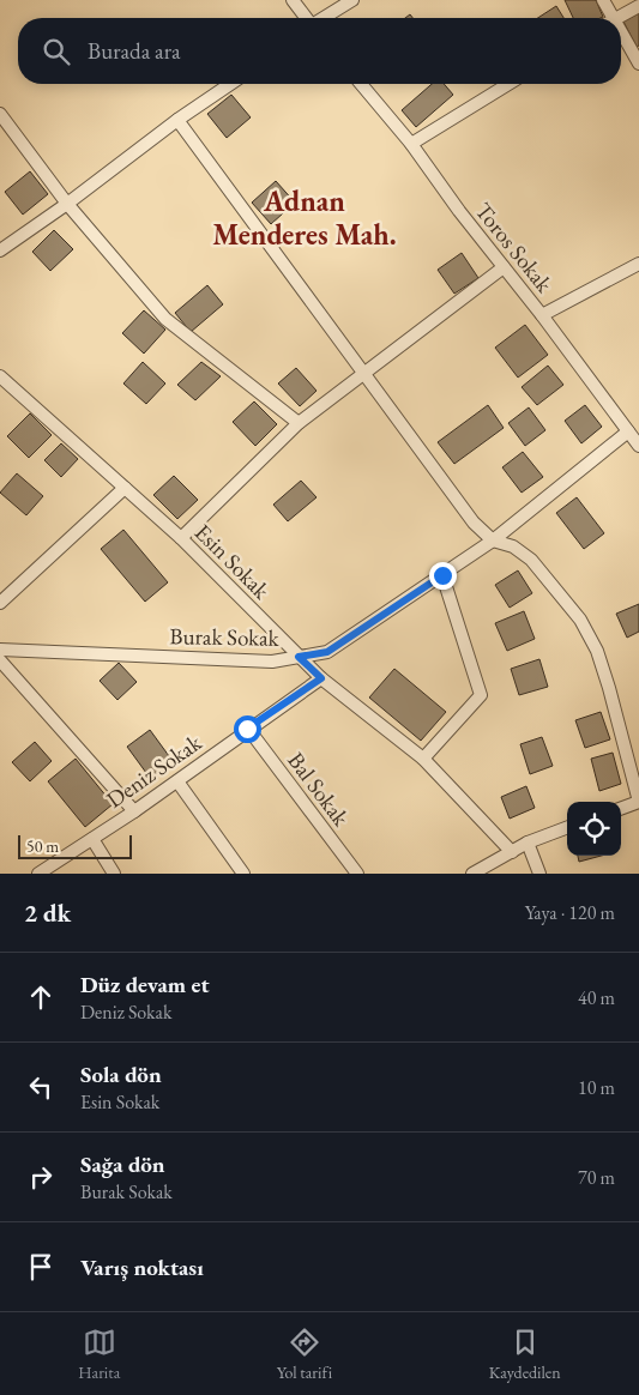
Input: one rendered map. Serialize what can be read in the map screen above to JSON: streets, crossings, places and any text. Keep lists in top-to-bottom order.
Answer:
{
  "streets": {
    "street": [
      "Toros Sokak",
      "Esin Sokak",
      "Burak Sokak",
      "Deniz Sokak",
      "Bal Sokak"
    ]
  },
  "crossings": [
    ["Toros Sokak", "Burak Sokak"],
    ["Esin Sokak", "Burak Sokak"],
    ["Esin Sokak", "Deniz Sokak"],
    ["Deniz Sokak", "Bal Sokak"]
  ],
  "districts": ["Adnan Menderes Mah."],
  "scale_bar": "50 m",
  "page": {
    "search": "Burada ara",
    "scale": "50 m",
    "heading": ["2 dk", "Yaya · 120 m"],
    "list": [
      ["Düz devam et", "Deniz Sokak", "40 m"],
      ["Sola dön", "Esin Sokak", "10 m"],
      ["Sağa dön", "Burak Sokak", "70 m"],
      "Varış noktası"
    ],
    "nav": ["Harita", "Yol tarifi", "Kaydedilen"]
  }
}
